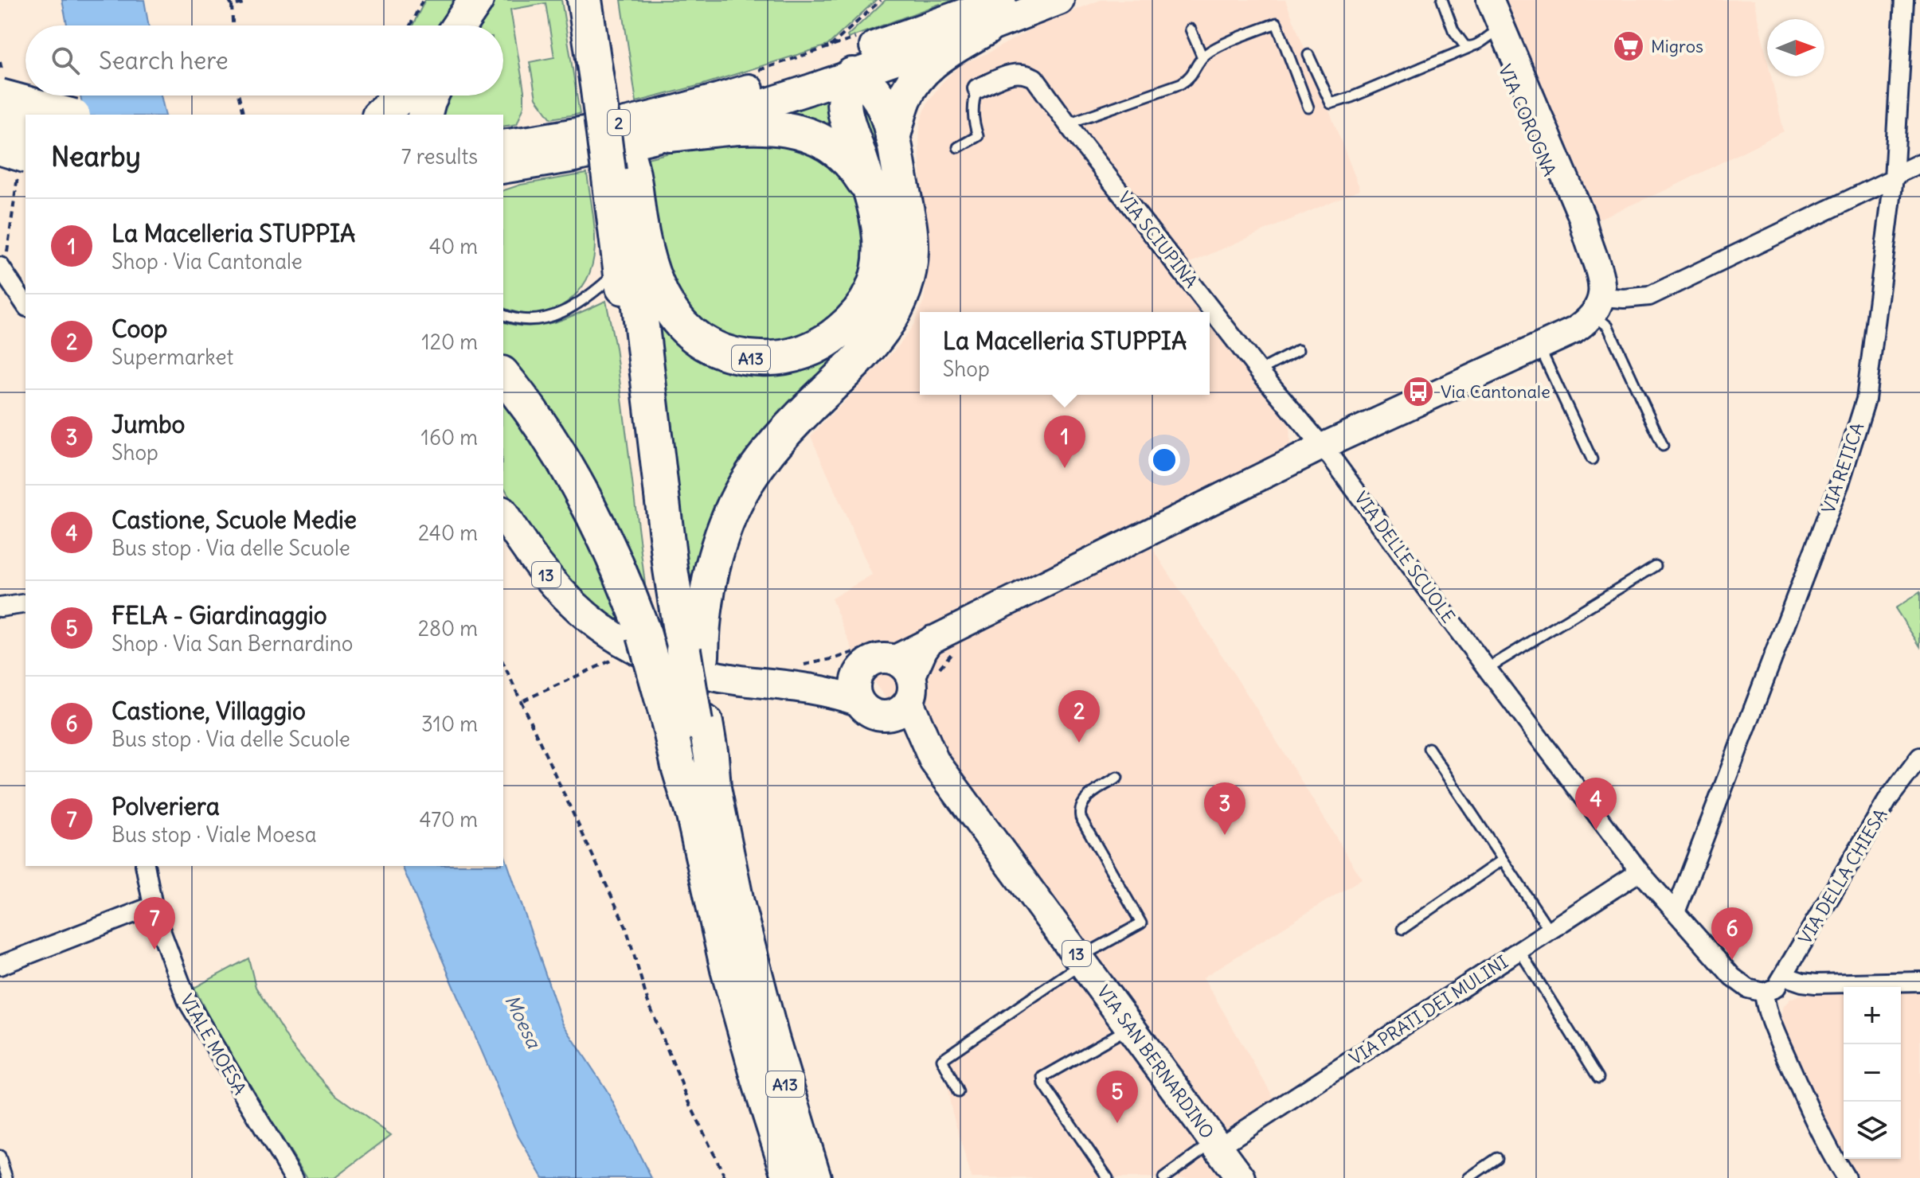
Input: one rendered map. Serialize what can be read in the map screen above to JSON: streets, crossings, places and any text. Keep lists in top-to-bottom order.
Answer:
{
  "streets": {
    "highway": ["A13"],
    "main road": ["2", "13", "VIA SAN BERNARDINO"],
    "street": [
      "VIA COROGNA",
      "VIA SCIUPINA",
      "VIA RETICA",
      "VIA DELLE SCUOLE",
      "VIA DELLA CHIESA",
      "VIA PRATI DEI MULINI",
      "VIALE MOESA"
    ]
  },
  "crossings": [
    ["2", "A13"],
    ["VIA SCIUPINA", "VIA DELLE SCUOLE"],
    ["A13", "13"],
    ["VIA RETICA", "VIA DELLE SCUOLE"],
    ["VIA DELLE SCUOLE", "VIA DELLA CHIESA"],
    ["VIA DELLE SCUOLE", "VIA PRATI DEI MULINI"],
    ["13", "VIA SAN BERNARDINO"],
    ["VIA PRATI DEI MULINI", "VIA SAN BERNARDINO"]
  ],
  "water": ["Moesa"],
  "places": {
    "supermarket": ["Migros"],
    "bus stop": ["Via Cantonale"]
  },
  "north": "right",
  "page": {
    "search": "Search here",
    "heading": ["Nearby", "7 results"],
    "list": [
      {
        "mark": "1",
        "name": "La Macelleria STUPPIA",
        "note": "Shop · Via Cantonale",
        "value": "40 m"
      },
      {
        "mark": "2",
        "name": "Coop",
        "note": "Supermarket",
        "value": "120 m"
      },
      {
        "mark": "3",
        "name": "Jumbo",
        "note": "Shop",
        "value": "160 m"
      },
      {
        "mark": "4",
        "name": "Castione, Scuole Medie",
        "note": "Bus stop · Via delle Scuole",
        "value": "240 m"
      },
      {
        "mark": "5",
        "name": "FELA - Giardinaggio",
        "note": "Shop · Via San Bernardino",
        "value": "280 m"
      },
      {
        "mark": "6",
        "name": "Castione, Villaggio",
        "note": "Bus stop · Via delle Scuole",
        "value": "310 m"
      },
      {
        "mark": "7",
        "name": "Polveriera",
        "note": "Bus stop · Viale Moesa",
        "value": "470 m"
      }
    ],
    "popup": ["La Macelleria STUPPIA", "Shop"],
    "pins": [
      "1",
      "2",
      "4",
      "3",
      "7",
      "6",
      "5"
    ],
    "map_buttons": ["+", "−"]
  }
}
